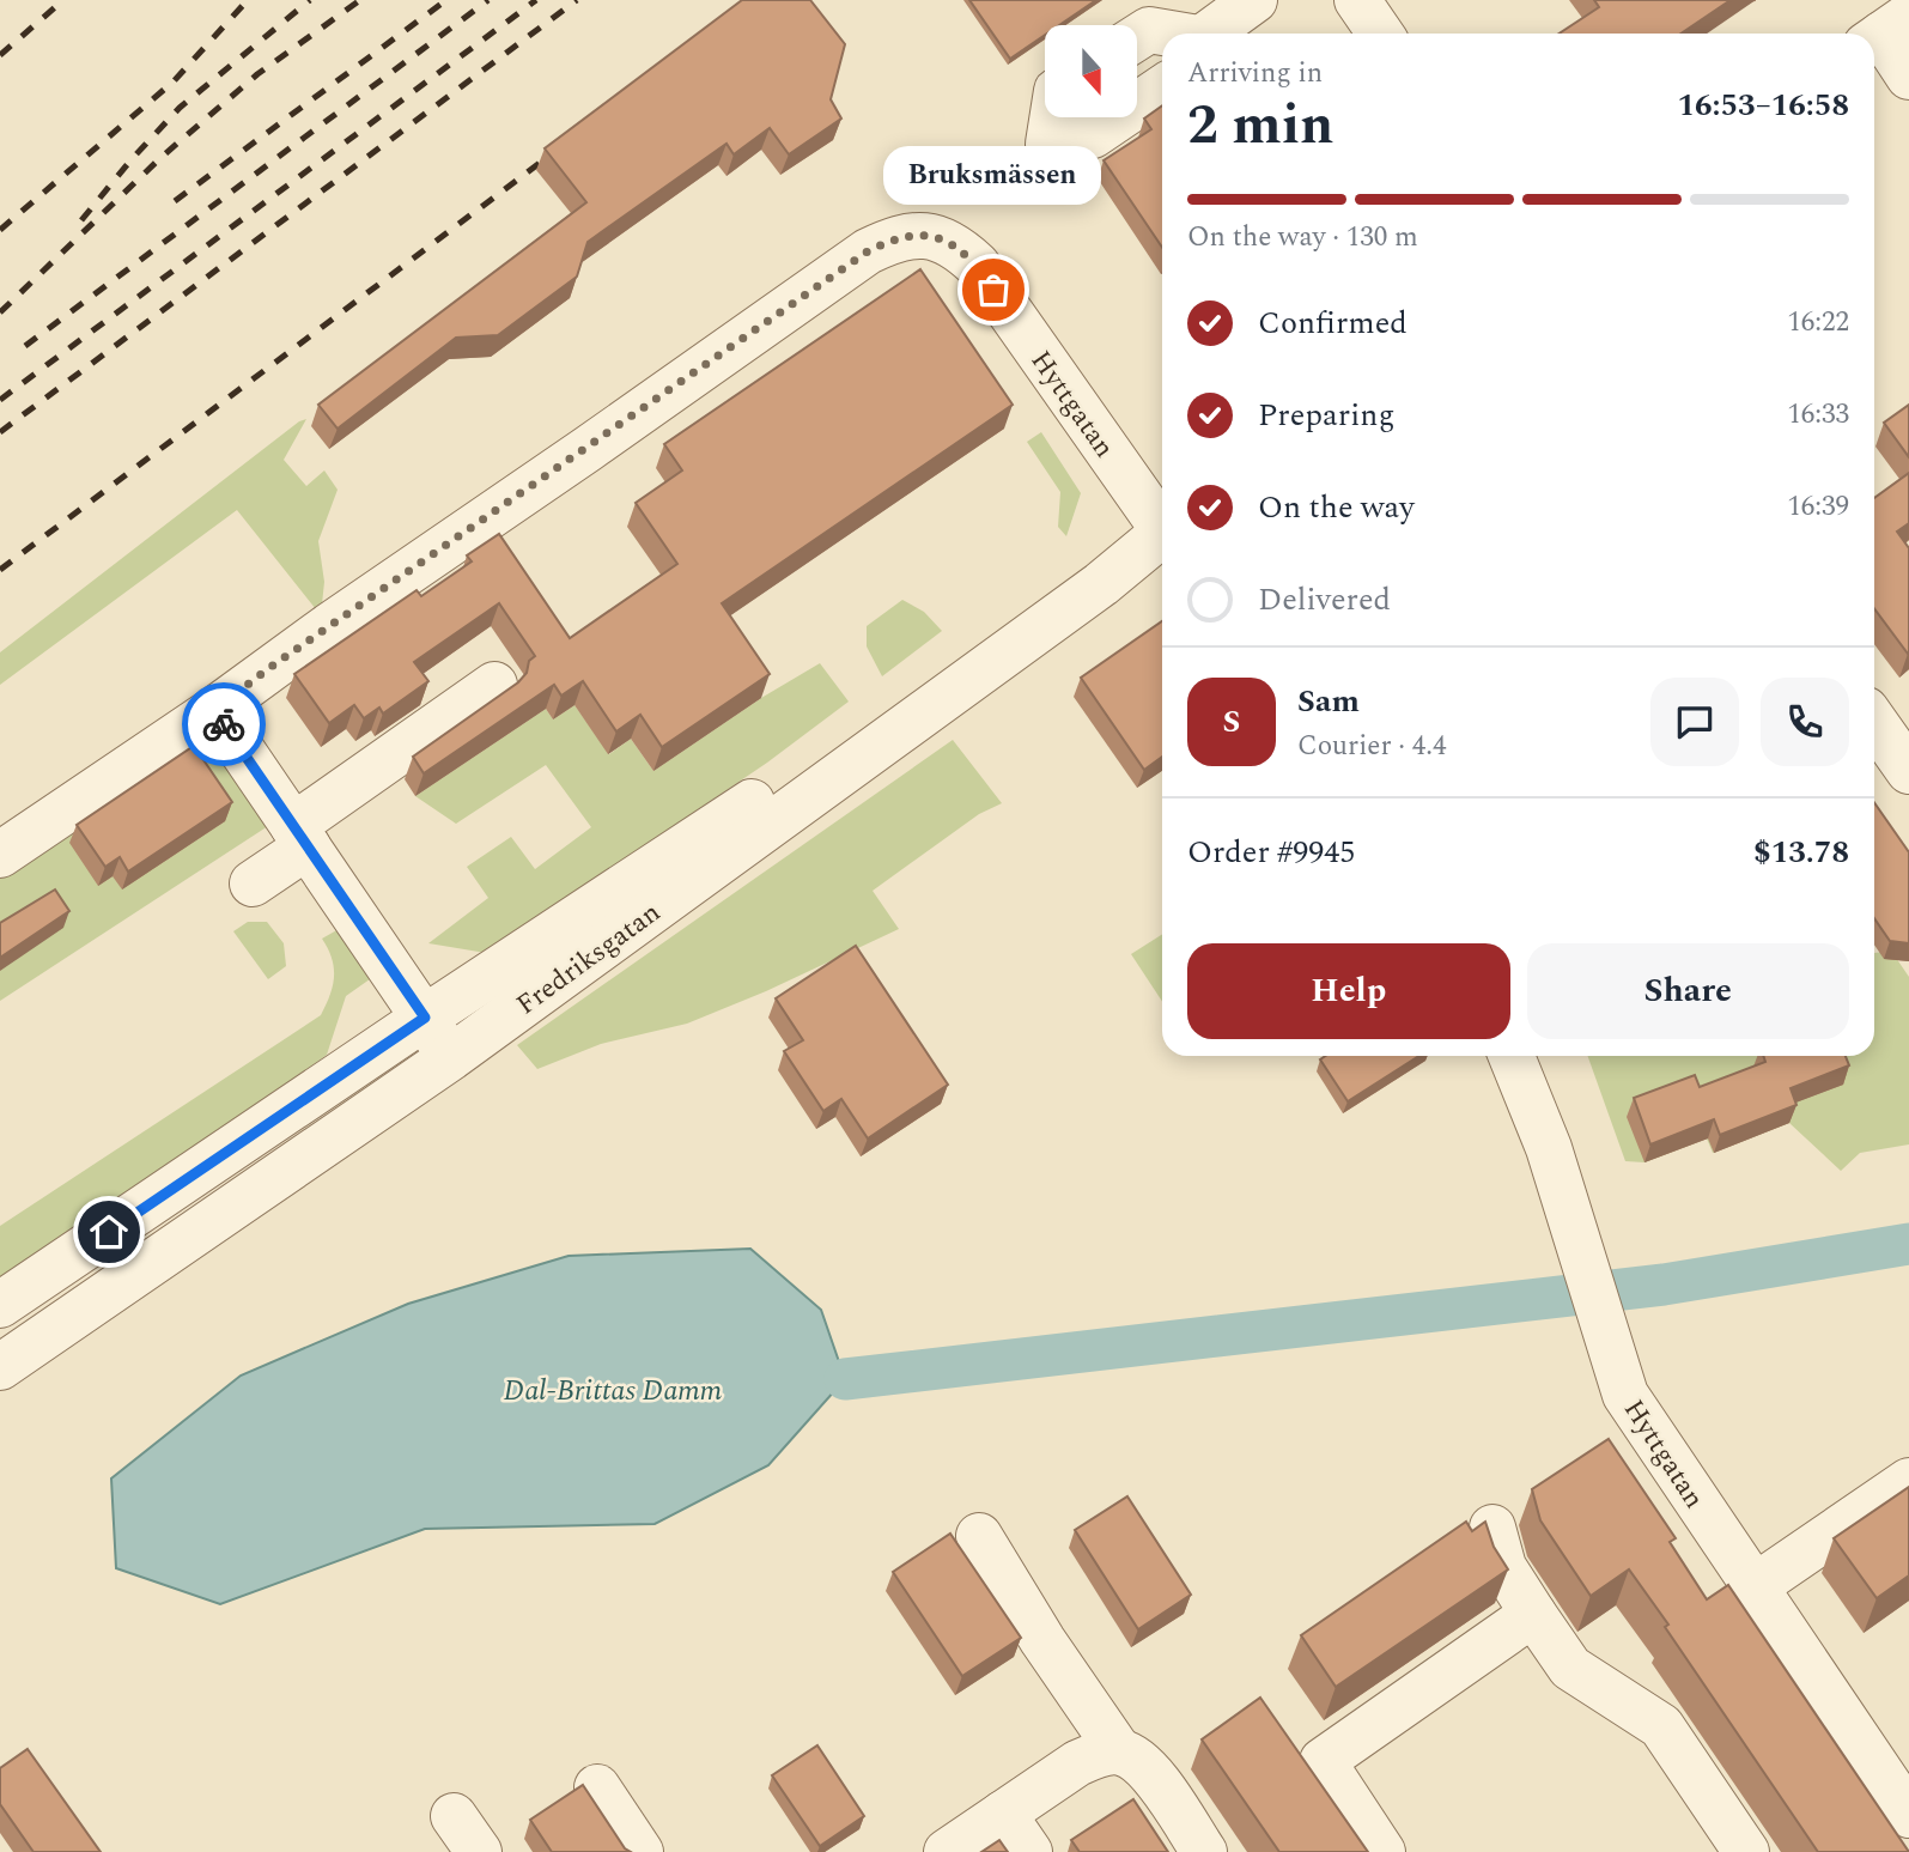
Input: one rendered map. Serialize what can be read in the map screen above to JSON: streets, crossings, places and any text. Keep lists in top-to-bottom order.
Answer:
{
  "streets": {
    "street": ["Hyttgatan", "Fredriksgatan"]
  },
  "water": ["Dal-Brittas Damm"],
  "places": ["Bruksmässen"],
  "north": "bottom",
  "page": {
    "heading": ["2 min", "Arriving in", "16:53–16:58"],
    "panel": [
      "Sam",
      "Courier · 4.4",
      "Order #9945",
      "$13.78"
    ],
    "bubble": "Bruksmässen",
    "bar": "On the way · 130 m",
    "list": [
      ["Confirmed", "16:22"],
      ["Preparing", "16:33"],
      ["On the way", "16:39"],
      "Delivered"
    ],
    "round": "S",
    "buttons": ["Help", "Share"]
  }
}
